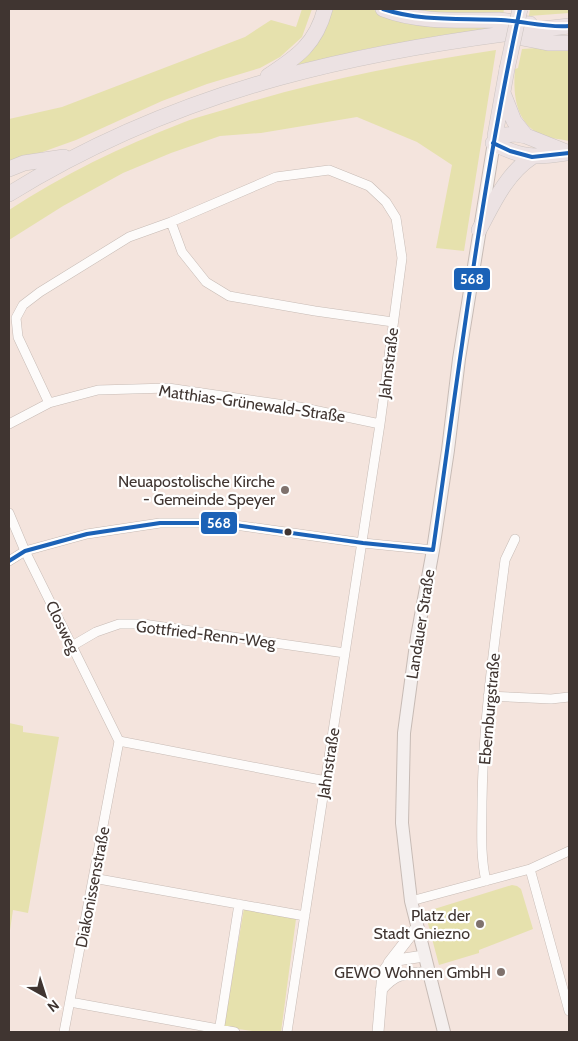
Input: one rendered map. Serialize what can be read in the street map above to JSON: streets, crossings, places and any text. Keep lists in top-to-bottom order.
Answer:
{
  "streets": {
    "main road": ["Landauer Straße"],
    "street": [
      "Jahnstraße",
      "Matthias-Grünewald-Straße",
      "Closweg",
      "Gottfried-Renn-Weg",
      "Ebernburgstraße",
      "Diakonissenstraße"
    ]
  },
  "crossings": [
    ["Jahnstraße", "Matthias-Grünewald-Straße"],
    ["Jahnstraße", "Gottfried-Renn-Weg"],
    ["Closweg", "Gottfried-Renn-Weg"],
    ["Closweg", "Diakonissenstraße"]
  ],
  "places": ["Neuapostolische Kirche - Gemeinde Speyer", "Platz der Stadt Gniezno", "GEWO Wohnen GmbH"],
  "lines": ["transit line 568"],
  "north": "bottom right"
}
